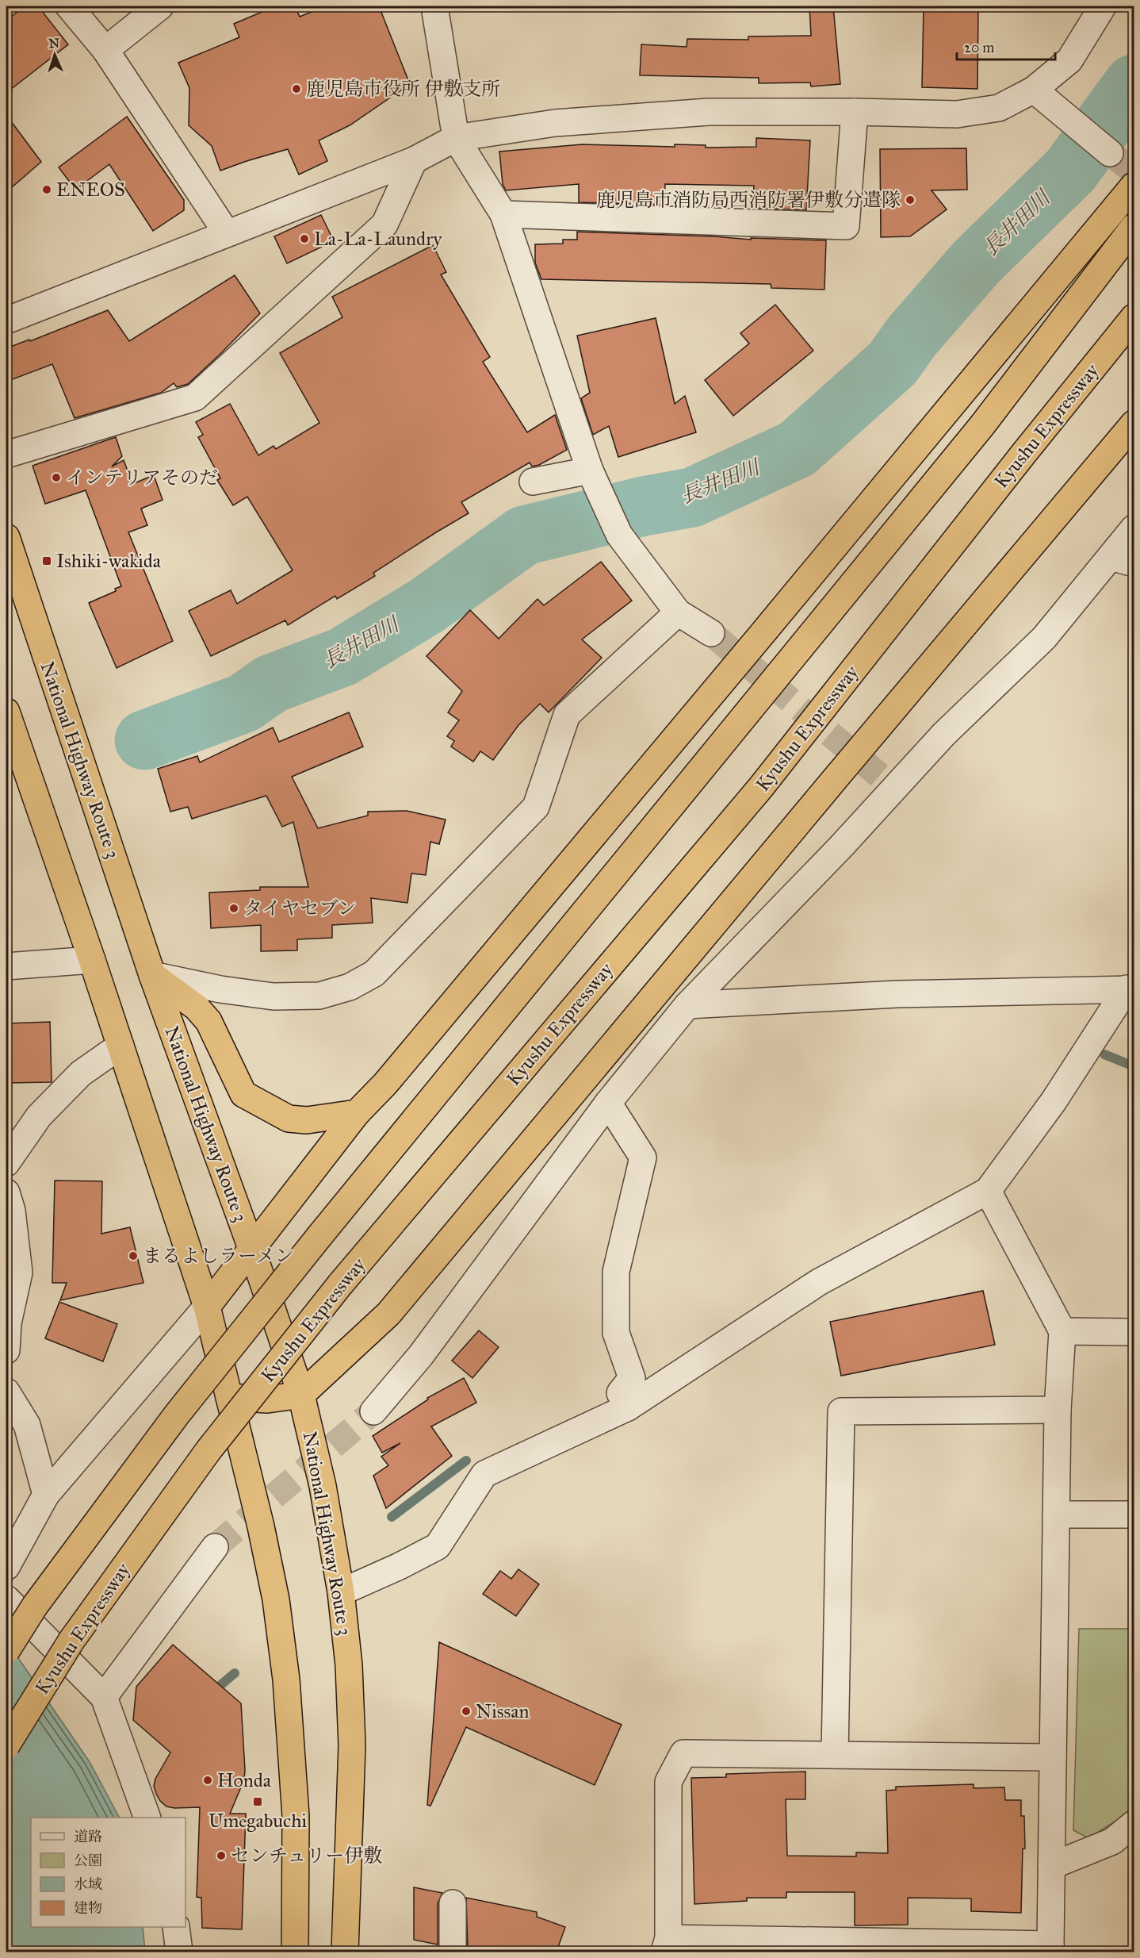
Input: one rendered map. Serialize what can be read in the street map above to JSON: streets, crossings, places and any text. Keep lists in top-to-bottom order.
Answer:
{
  "streets": {
    "highway": ["Kyushu Expressway", "National Highway Route 3"]
  },
  "water": ["長井田川"],
  "places": {
    "other": [
      "鹿児島市役所 伊敷支所",
      "ENEOS",
      "鹿児島市消防局西消防署伊敷分遣隊",
      "La-La-Laundry",
      "インテリアそのだ",
      "タイヤセブン",
      "まるよしラーメン",
      "Nissan",
      "Honda",
      "センチュリー伊敷"
    ],
    "transit": ["Ishiki-wakida", "Umegabuchi"]
  },
  "legend": [
    "道路",
    "公園",
    "水域",
    "建物"
  ],
  "scale_bar": "20 m",
  "north": "top"
}
